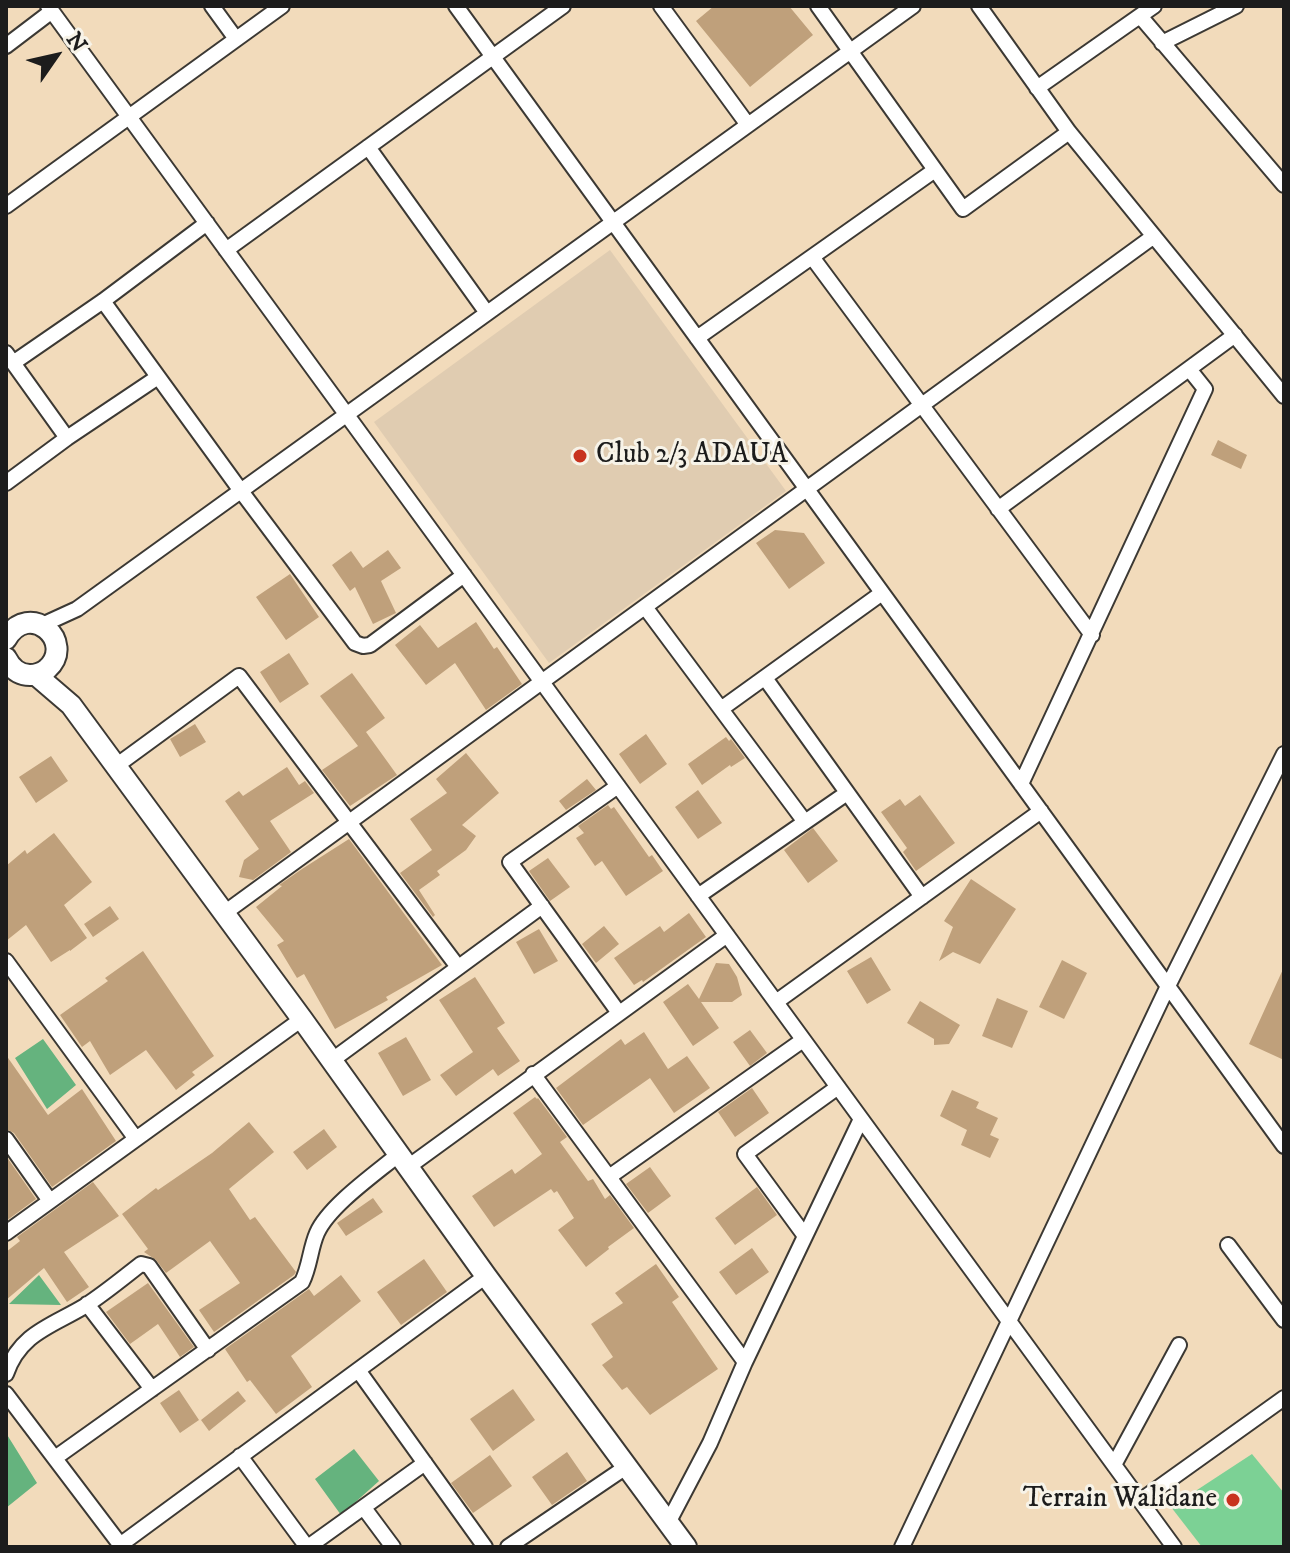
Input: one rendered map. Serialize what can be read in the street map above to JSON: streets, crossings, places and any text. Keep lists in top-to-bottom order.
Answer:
{
  "places": ["Club 2/3 ADAUA", "Terrain Walidane"],
  "north": "top right"
}
